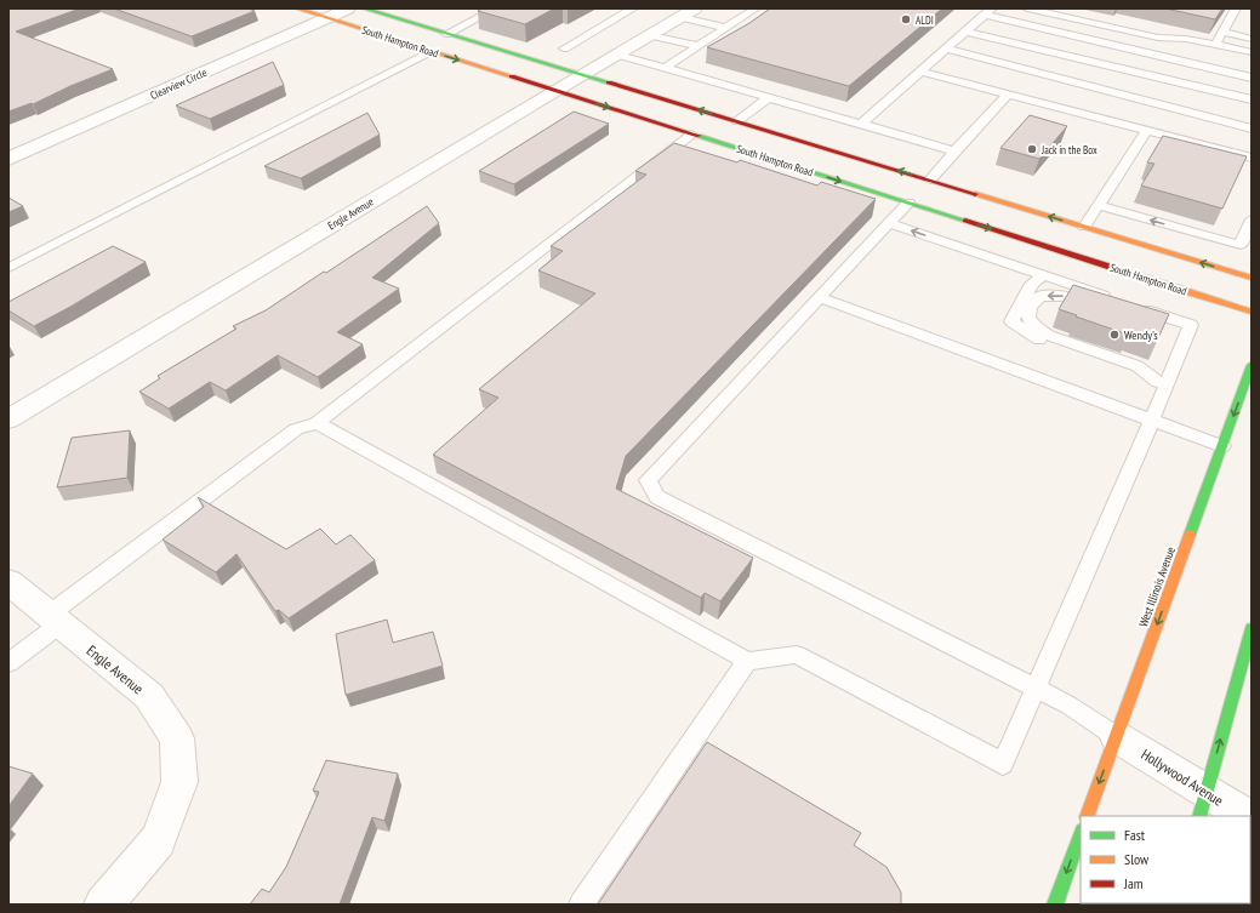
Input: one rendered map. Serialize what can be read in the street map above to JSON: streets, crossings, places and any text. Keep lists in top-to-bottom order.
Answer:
{
  "streets": {
    "main road": ["South Hampton Road", "West Illinois Avenue"],
    "street": ["Clearview Circle", "Engle Avenue", "Hollywood Avenue"]
  },
  "crossings": [
    ["South Hampton Road", "Clearview Circle"],
    ["South Hampton Road", "Engle Avenue"],
    ["West Illinois Avenue", "Hollywood Avenue"]
  ],
  "one_way": ["West Illinois Avenue"],
  "places": ["ALDI", "Jack in the Box", "Wendy's"],
  "legend": ["Fast", "Slow", "Jam"]
}
